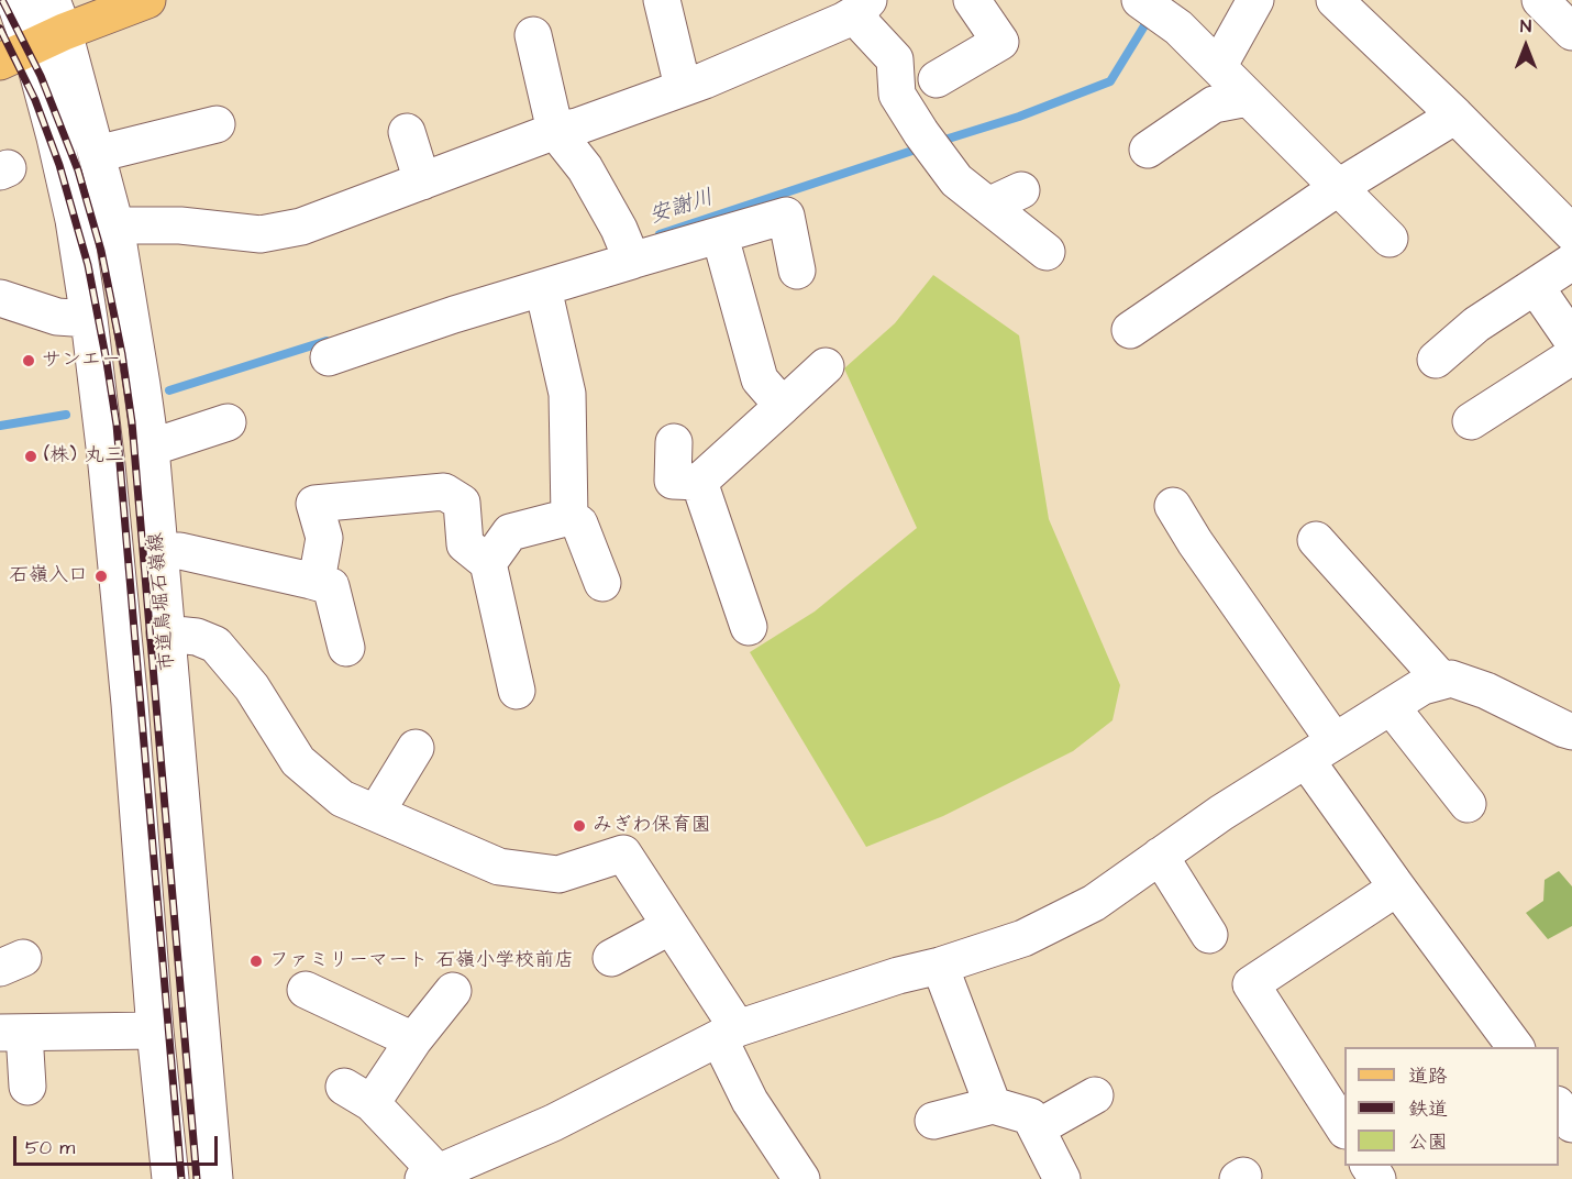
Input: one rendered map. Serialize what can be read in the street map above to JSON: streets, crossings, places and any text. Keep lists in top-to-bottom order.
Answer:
{
  "streets": {
    "street": ["市道鳥堀石嶺線"]
  },
  "water": ["安謝川"],
  "places": [
    "サンエー",
    "(株) 丸三",
    "石嶺入口",
    "みぎわ保育園",
    "ファミリーマート 石嶺小学校前店"
  ],
  "legend": ["道路", "鉄道", "公園"],
  "scale_bar": "50 m",
  "north": "top"
}
